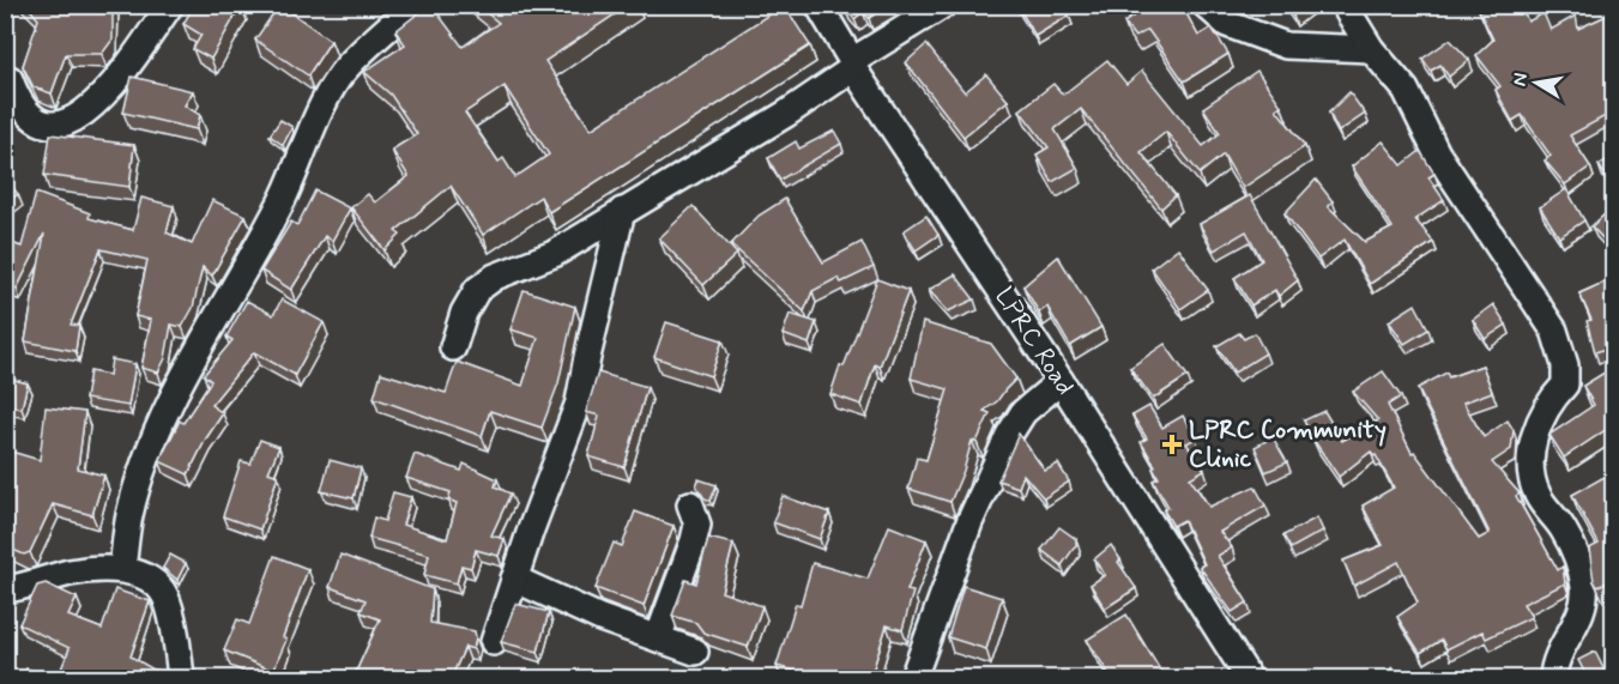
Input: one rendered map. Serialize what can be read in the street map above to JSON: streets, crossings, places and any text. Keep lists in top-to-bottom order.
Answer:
{
  "streets": {
    "street": ["LPRC Road"]
  },
  "places": {
    "health": ["LPRC Community Clinic"]
  },
  "north": "left"
}
